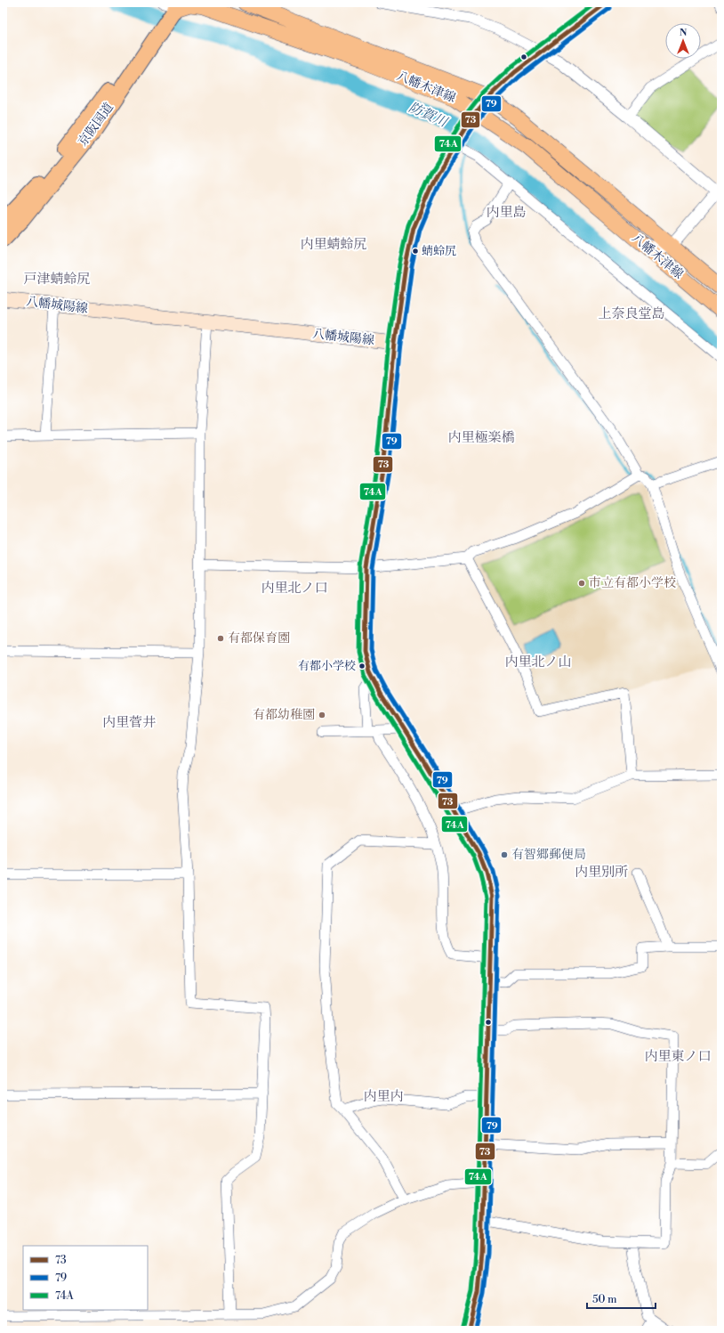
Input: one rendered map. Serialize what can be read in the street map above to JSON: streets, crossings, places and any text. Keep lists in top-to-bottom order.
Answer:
{
  "streets": {
    "highway": ["京阪国道"],
    "main road": ["八幡木津線", "八幡城陽線"]
  },
  "crossings": [
    ["八幡木津線", "京阪国道"]
  ],
  "districts": [
    "内里島",
    "内里蜻蛉尻",
    "戸津蜻蛉尻",
    "上奈良堂島",
    "内里極楽橋",
    "内里北ノ口",
    "内里北ノ山",
    "内里菅井",
    "内里別所",
    "内里東ノ口",
    "内里内"
  ],
  "water": ["防賀川"],
  "places": [
    "蜻蛉尻",
    "市立有都小学校",
    "有都保育園",
    "有都小学校",
    "有都幼稚園",
    "有智郷郵便局"
  ],
  "lines": ["transit line 73", "transit line 74A", "transit line 79"],
  "legend": ["73", "79", "74A"],
  "scale_bar": "50 m",
  "north": "top"
}
